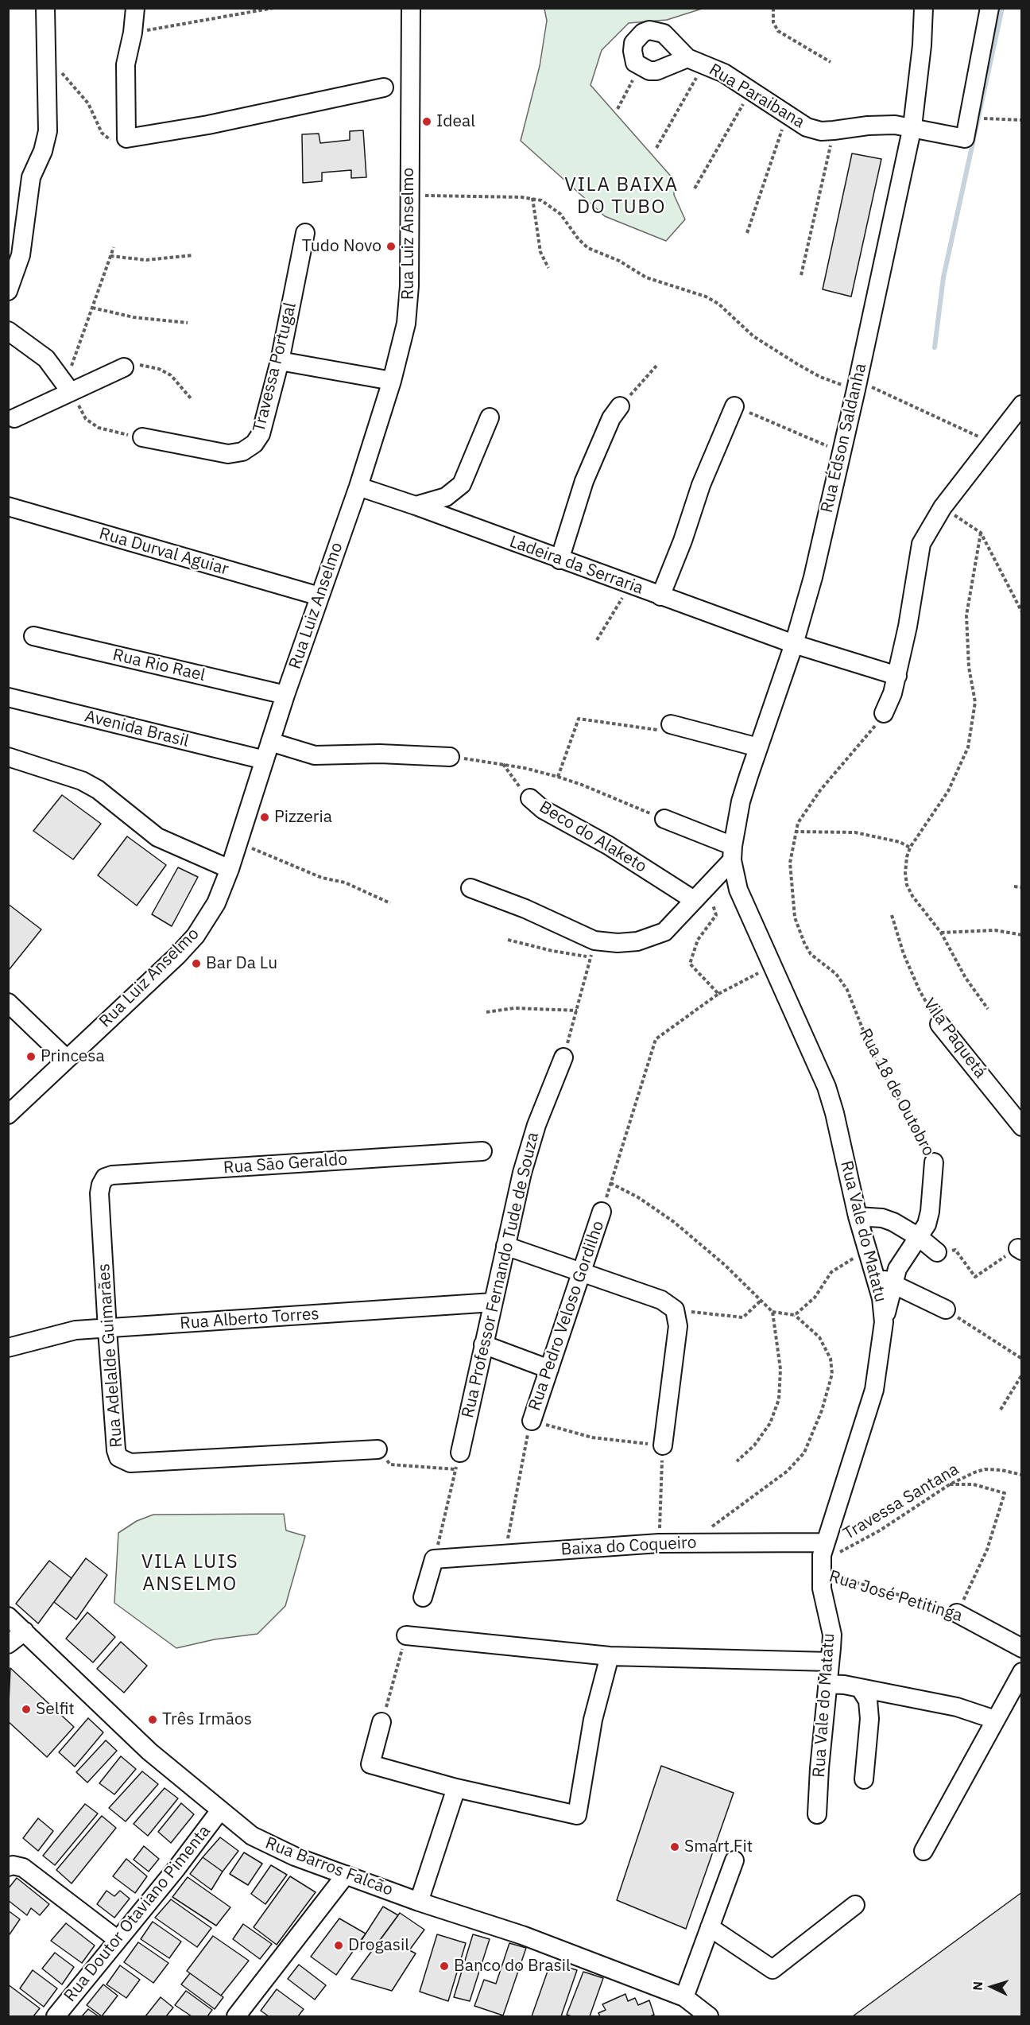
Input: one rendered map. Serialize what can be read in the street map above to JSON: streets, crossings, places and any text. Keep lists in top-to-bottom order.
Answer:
{
  "streets": {
    "street": [
      "Rua Paraibana",
      "Rua Luiz Anselmo",
      "Travessa Portugal",
      "Rua Édson Saldanha",
      "Rua Durval Aguiar",
      "Ladeira da Serraria",
      "Rua Rio Rael",
      "Avenida Brasil",
      "Beco do Alaketo",
      "Vila Paquetá",
      "Rua Sāo Geraldo",
      "Rua Vale do Matatu",
      "Rua Professor Fernando Tude de Souza",
      "Rua Pedro Veloso Gordilho",
      "Rua Alberto Torres",
      "Rua Adelalde Guimarães",
      "Baixa do Coqueiro",
      "Rua José Petitinga",
      "Rua Barros Falcão",
      "Rua Doutor Otaviano Pimenta"
    ],
    "path": ["Rua 18 de Outobro", "Travessa Santana"]
  },
  "crossings": [
    ["Rua Paraibana", "Rua Édson Saldanha"],
    ["Rua Luiz Anselmo", "Rua Durval Aguiar"],
    ["Rua Luiz Anselmo", "Ladeira da Serraria"],
    ["Rua Luiz Anselmo", "Rua Rio Rael"],
    ["Rua Luiz Anselmo", "Avenida Brasil"],
    ["Rua Édson Saldanha", "Ladeira da Serraria"],
    ["Rua Édson Saldanha", "Rua Vale do Matatu"],
    ["Rua Sāo Geraldo", "Rua Adelalde Guimarães"],
    ["Rua Vale do Matatu", "Travessa Santana"],
    ["Rua Vale do Matatu", "Baixa do Coqueiro"],
    ["Rua Vale do Matatu", "Rua José Petitinga"],
    ["Rua Professor Fernando Tude de Souza", "Rua Alberto Torres"],
    ["Rua Alberto Torres", "Rua Adelalde Guimarães"],
    ["Travessa Santana", "Baixa do Coqueiro"],
    ["Travessa Santana", "Rua José Petitinga"],
    ["Baixa do Coqueiro", "Rua José Petitinga"],
    ["Rua Barros Falcão", "Rua Doutor Otaviano Pimenta"]
  ],
  "districts": ["VILA BAIXA DO TUBO", "VILA LUIS ANSELMO"],
  "places": [
    "Ideal",
    "Tudo Novo",
    "Pizzeria",
    "Bar Da Lu",
    "Princesa",
    "Selfit",
    "Três Irmãos",
    "Smart Fit",
    "Drogasil",
    "Banco do Brasil"
  ],
  "north": "left"
}
